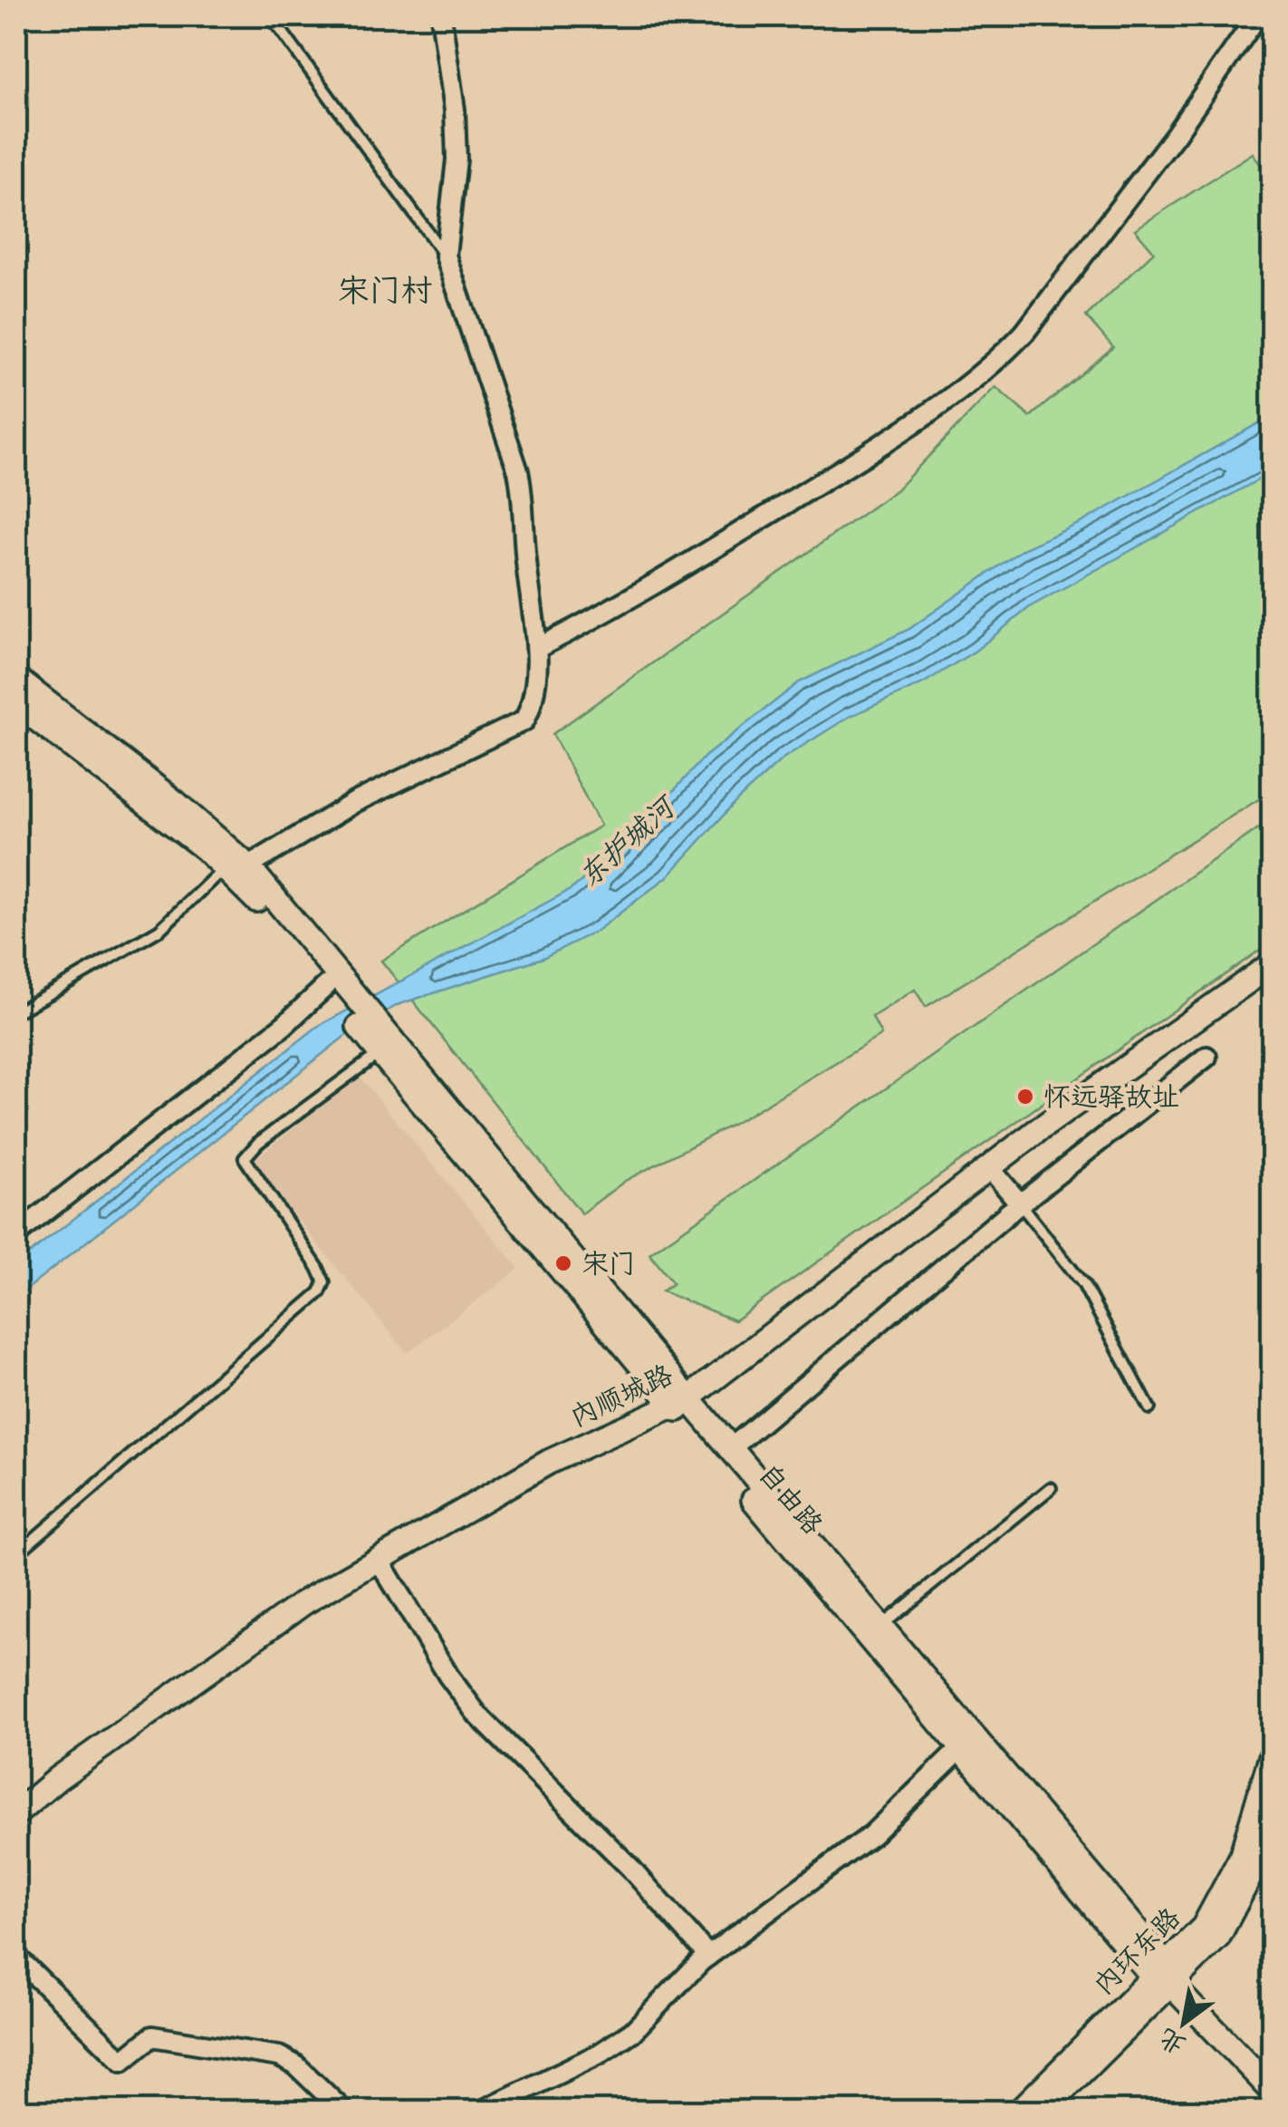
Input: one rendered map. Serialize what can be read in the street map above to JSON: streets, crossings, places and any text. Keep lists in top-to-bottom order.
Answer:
{
  "streets": {
    "street": ["内顺城路", "自由路", "内环东路"]
  },
  "crossings": [
    ["内顺城路", "自由路"],
    ["自由路", "内环东路"]
  ],
  "districts": ["宋门村"],
  "water": ["东护城河"],
  "places": ["怀远驿故址", "宋门"],
  "north": "bottom left"
}
